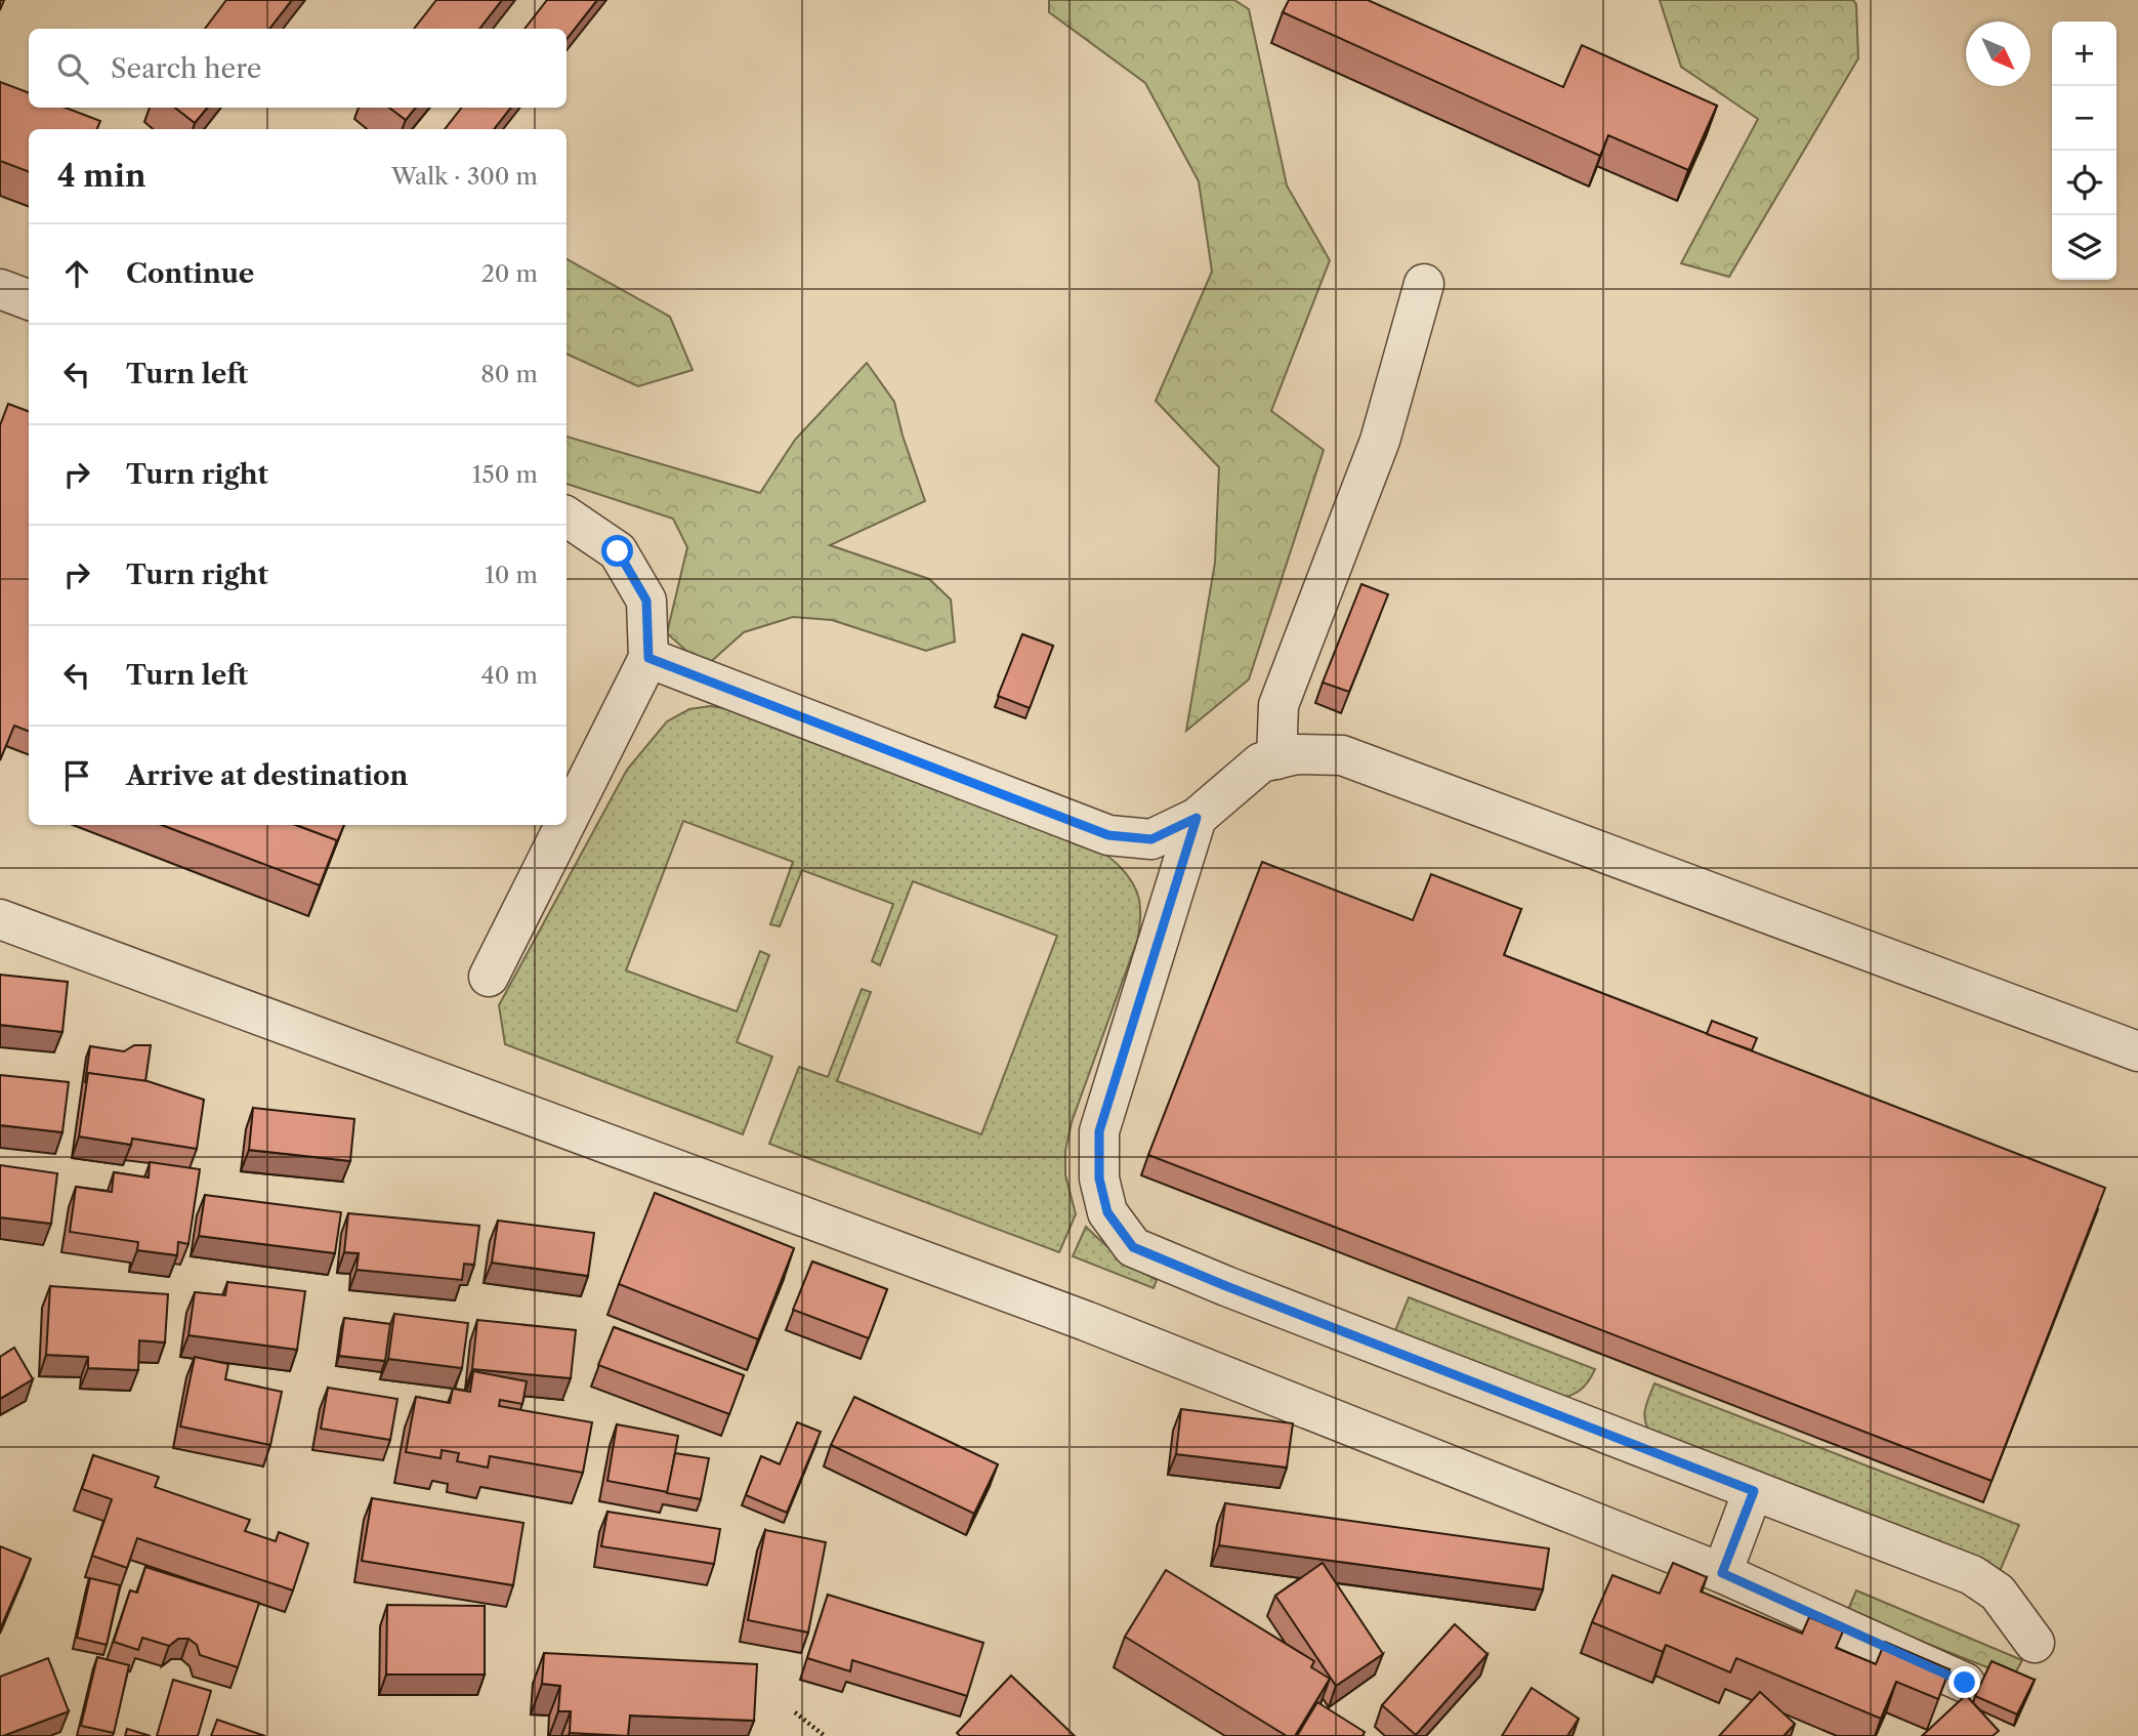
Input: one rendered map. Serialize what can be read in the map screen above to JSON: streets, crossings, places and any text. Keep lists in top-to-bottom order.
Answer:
{
  "north": "bottom right",
  "page": {
    "map_buttons": ["+", "−"],
    "search": "Search here",
    "heading": ["4 min", "Walk · 300 m"],
    "list": [
      ["Continue", "20 m"],
      ["Turn left", "80 m"],
      ["Turn right", "150 m"],
      ["Turn right", "10 m"],
      ["Turn left", "40 m"],
      "Arrive at destination"
    ]
  }
}
